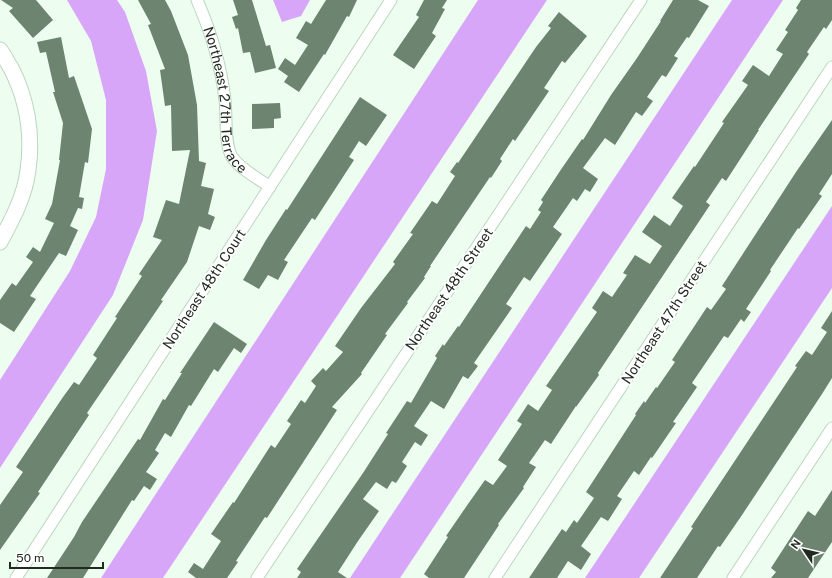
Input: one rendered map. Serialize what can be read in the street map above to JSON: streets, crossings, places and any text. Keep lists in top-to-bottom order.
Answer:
{
  "streets": {
    "street": [
      "Northeast 27th Terrace",
      "Northeast 48th Court",
      "Northeast 48th Street",
      "Northeast 47th Street"
    ]
  },
  "crossings": [
    ["Northeast 27th Terrace", "Northeast 48th Court"]
  ],
  "scale_bar": "50 m",
  "north": "top left"
}
